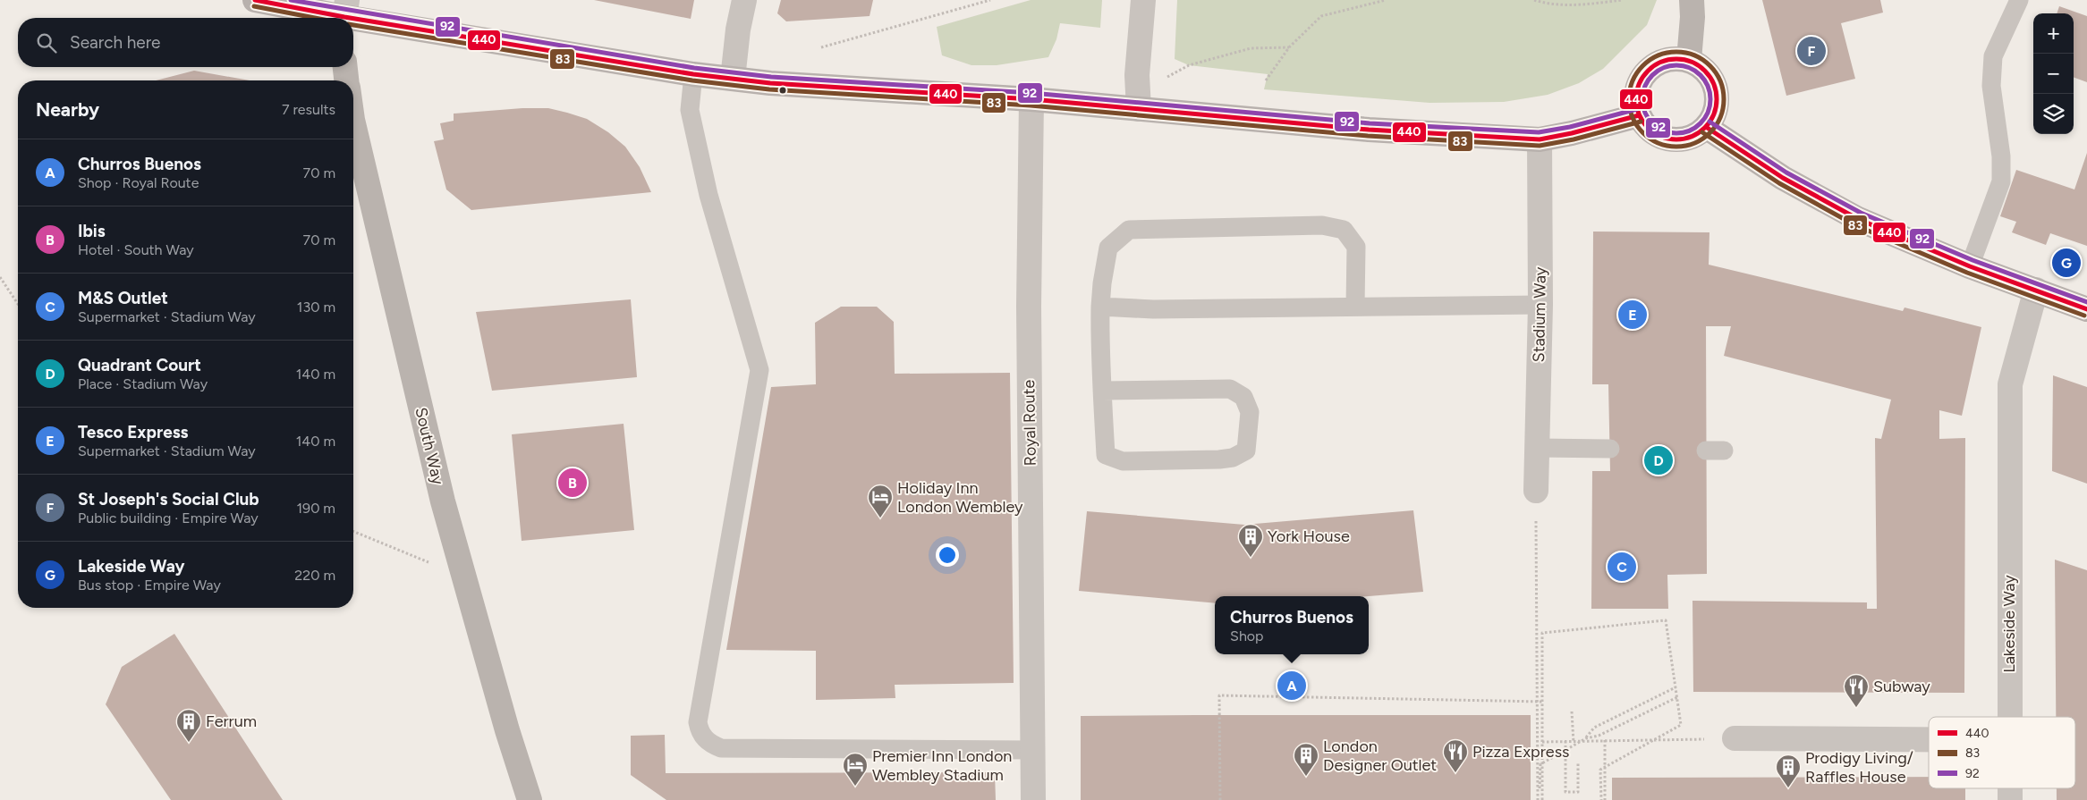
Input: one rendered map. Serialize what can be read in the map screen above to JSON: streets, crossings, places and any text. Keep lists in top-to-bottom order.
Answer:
{
  "streets": {
    "main road": ["South Way"],
    "street": ["Stadium Way", "Royal Route", "Lakeside Way"]
  },
  "places": {
    "hotel": ["Holiday Inn London Wembley", "Premier Inn London Wembley Stadium"],
    "building": [
      "York House",
      "Ferrum",
      "London Designer Outlet",
      "Prodigy Living/ Raffles House"
    ],
    "restaurant": ["Subway", "Pizza Express"]
  },
  "lines": ["transit line 440", "transit line 92", "transit line 83"],
  "legend": ["440", "83", "92"],
  "page": {
    "map_buttons": ["+", "−"],
    "search": "Search here",
    "pins": [
      "F",
      "G",
      "E",
      "D",
      "B",
      "C",
      "A"
    ],
    "heading": ["Nearby", "7 results"],
    "list": [
      {
        "mark": "A",
        "name": "Churros Buenos",
        "note": "Shop · Royal Route",
        "value": "70 m"
      },
      {
        "mark": "B",
        "name": "Ibis",
        "note": "Hotel · South Way",
        "value": "70 m"
      },
      {
        "mark": "C",
        "name": "M&S Outlet",
        "note": "Supermarket · Stadium Way",
        "value": "130 m"
      },
      {
        "mark": "D",
        "name": "Quadrant Court",
        "note": "Place · Stadium Way",
        "value": "140 m"
      },
      {
        "mark": "E",
        "name": "Tesco Express",
        "note": "Supermarket · Stadium Way",
        "value": "140 m"
      },
      {
        "mark": "F",
        "name": "St Joseph's Social Club",
        "note": "Public building · Empire Way",
        "value": "190 m"
      },
      {
        "mark": "G",
        "name": "Lakeside Way",
        "note": "Bus stop · Empire Way",
        "value": "220 m"
      }
    ],
    "popup": ["Churros Buenos", "Shop"]
  }
}
